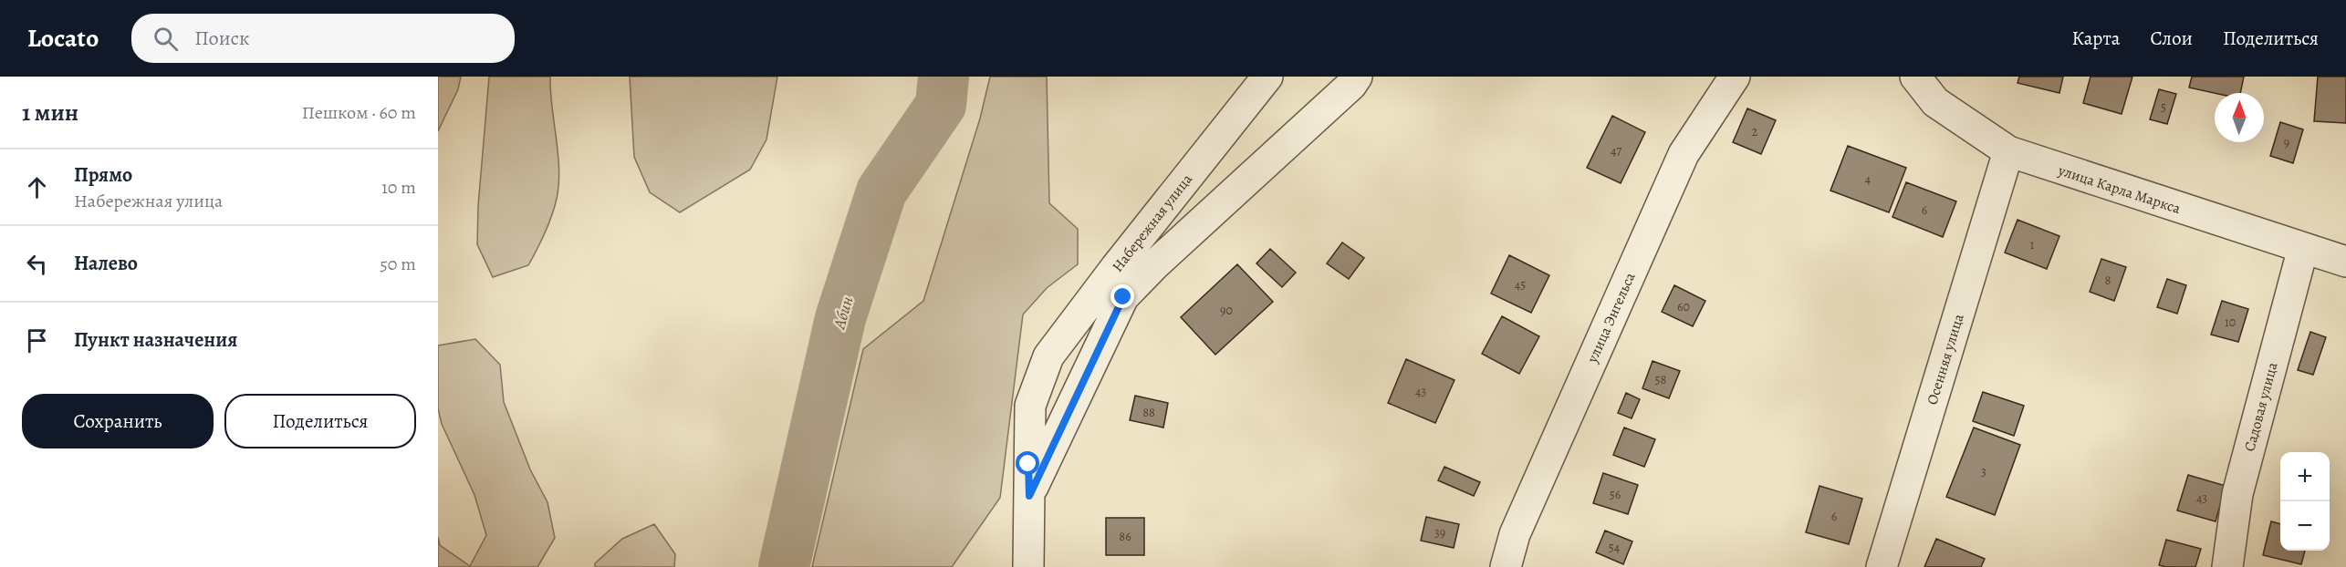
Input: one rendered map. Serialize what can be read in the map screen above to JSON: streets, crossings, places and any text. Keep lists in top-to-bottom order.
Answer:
{
  "streets": {
    "street": [
      "улица Карла Маркса",
      "Набережная улица",
      "улица Энгельса",
      "Осенняя улица",
      "Садовая улица"
    ]
  },
  "crossings": [
    ["улица Карла Маркса", "Осенняя улица"],
    ["улица Карла Маркса", "Садовая улица"]
  ],
  "water": ["Абин"],
  "house_numbers": [
    "5",
    "2",
    "9",
    "47",
    "4",
    "6",
    "1",
    "8",
    "45",
    "60",
    "90",
    "10",
    "58",
    "43",
    "88",
    "3",
    "56",
    "43",
    "6",
    "39",
    "86",
    "54"
  ],
  "north": "top",
  "page": {
    "header": "Locato",
    "search": "Поиск",
    "nav": ["Карта", "Слои", "Поделиться"],
    "heading": ["1 мин", "Пешком · 60 m"],
    "list": [
      ["Прямо", "Набережная улица", "10 m"],
      ["Налево", "50 m"],
      "Пункт назначения"
    ],
    "buttons": ["Сохранить", "Поделиться"],
    "map_buttons": ["+", "−"]
  }
}
